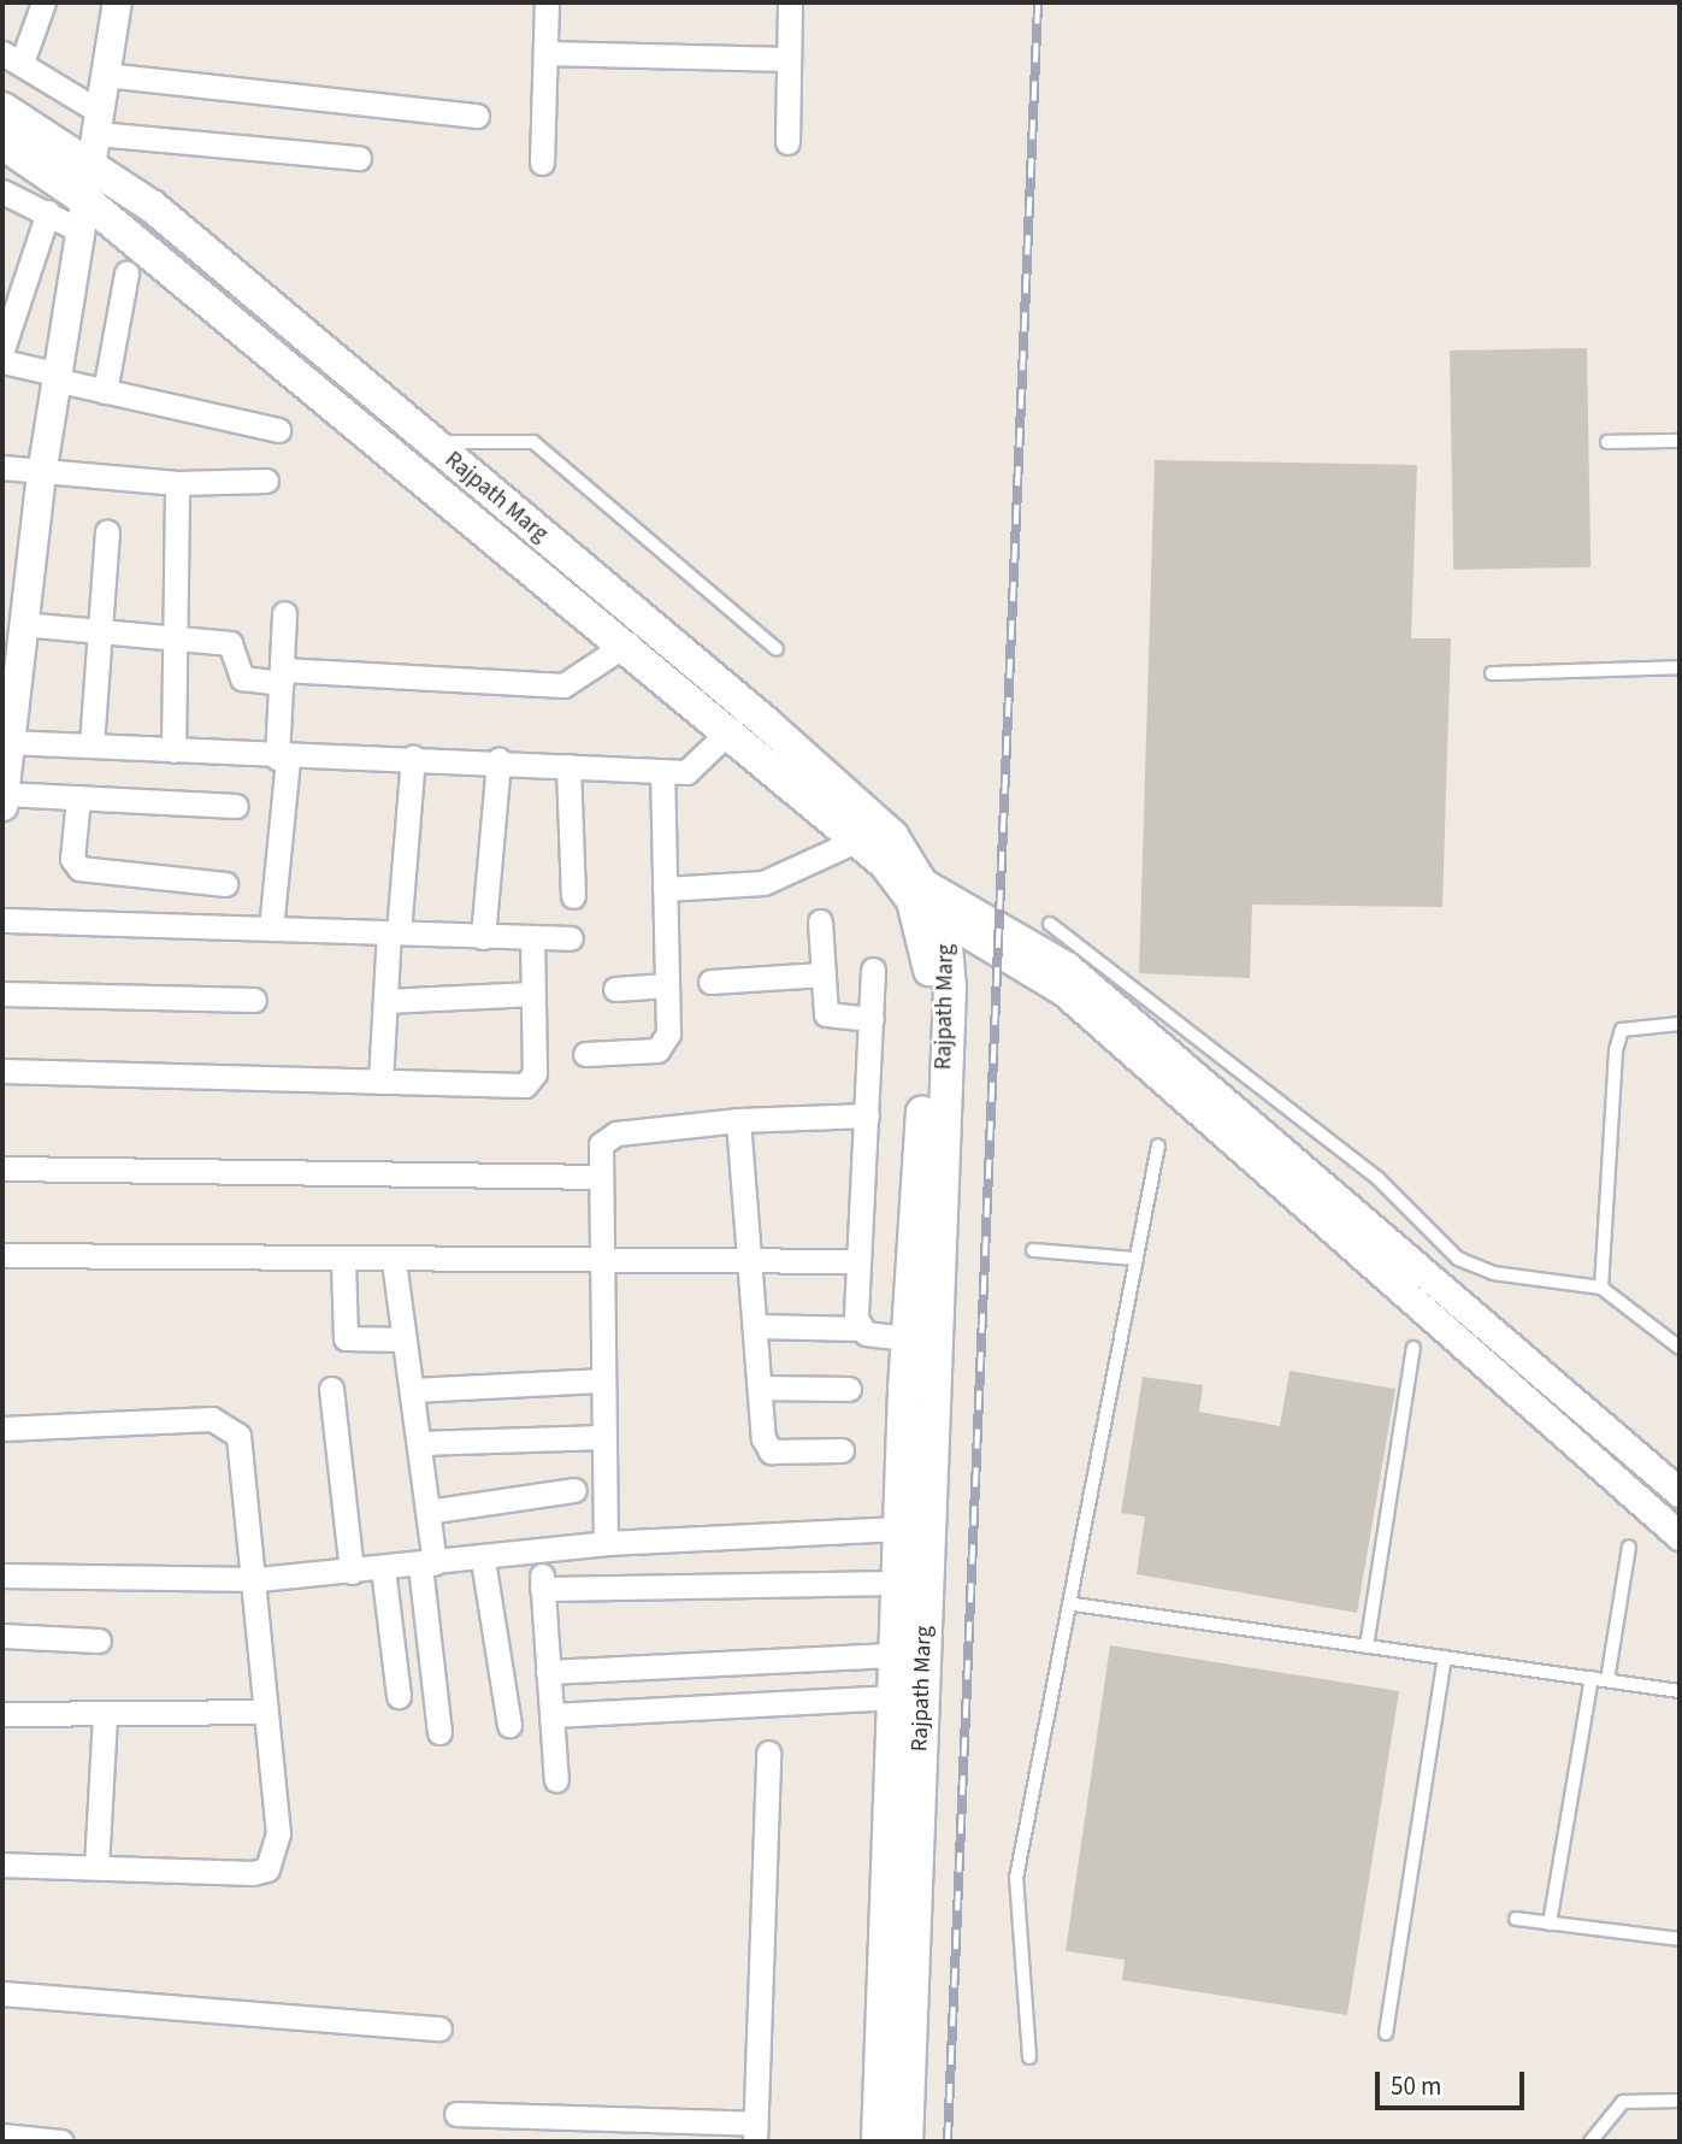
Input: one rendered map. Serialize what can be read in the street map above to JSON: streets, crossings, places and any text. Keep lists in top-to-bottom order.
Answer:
{
  "streets": {
    "main road": ["Rajpath Marg"]
  },
  "scale_bar": "50 m"
}
